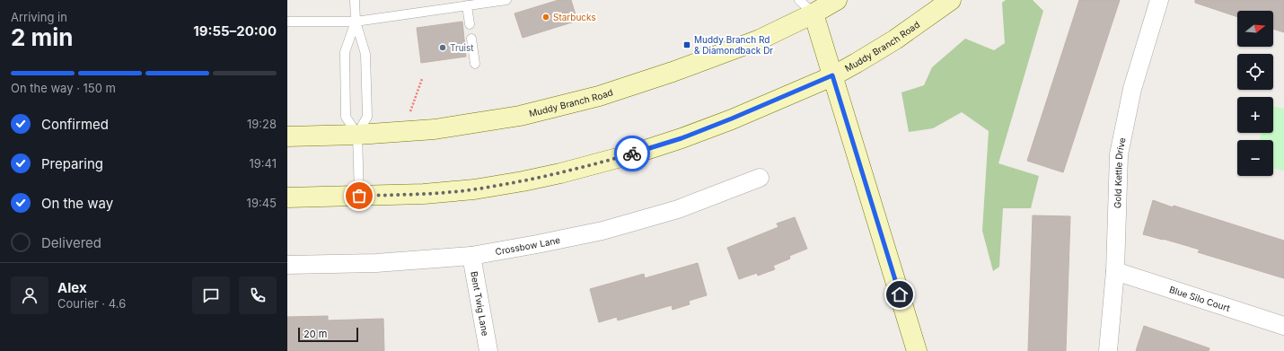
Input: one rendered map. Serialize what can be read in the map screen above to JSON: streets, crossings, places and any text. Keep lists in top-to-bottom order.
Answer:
{
  "streets": {
    "main road": ["Muddy Branch Road"],
    "street": [
      "Gold Kettle Drive",
      "Crossbow Lane",
      "Blue Silo Court",
      "Bent Twig Lane"
    ]
  },
  "crossings": [
    ["Gold Kettle Drive", "Blue Silo Court"],
    ["Crossbow Lane", "Bent Twig Lane"]
  ],
  "places": {
    "other": ["Starbucks", "Truist"],
    "transit": ["Muddy Branch Rd & Diamondback Dr"]
  },
  "scale_bar": "20 m",
  "north": "right",
  "page": {
    "heading": ["2 min", "Arriving in", "19:55–20:00"],
    "panel": ["Alex", "Courier · 4.6"],
    "map_buttons": ["+", "−"],
    "bar": "On the way · 150 m",
    "list": [
      ["Confirmed", "19:28"],
      ["Preparing", "19:41"],
      ["On the way", "19:45"],
      "Delivered"
    ],
    "scale": "20 m"
  }
}
